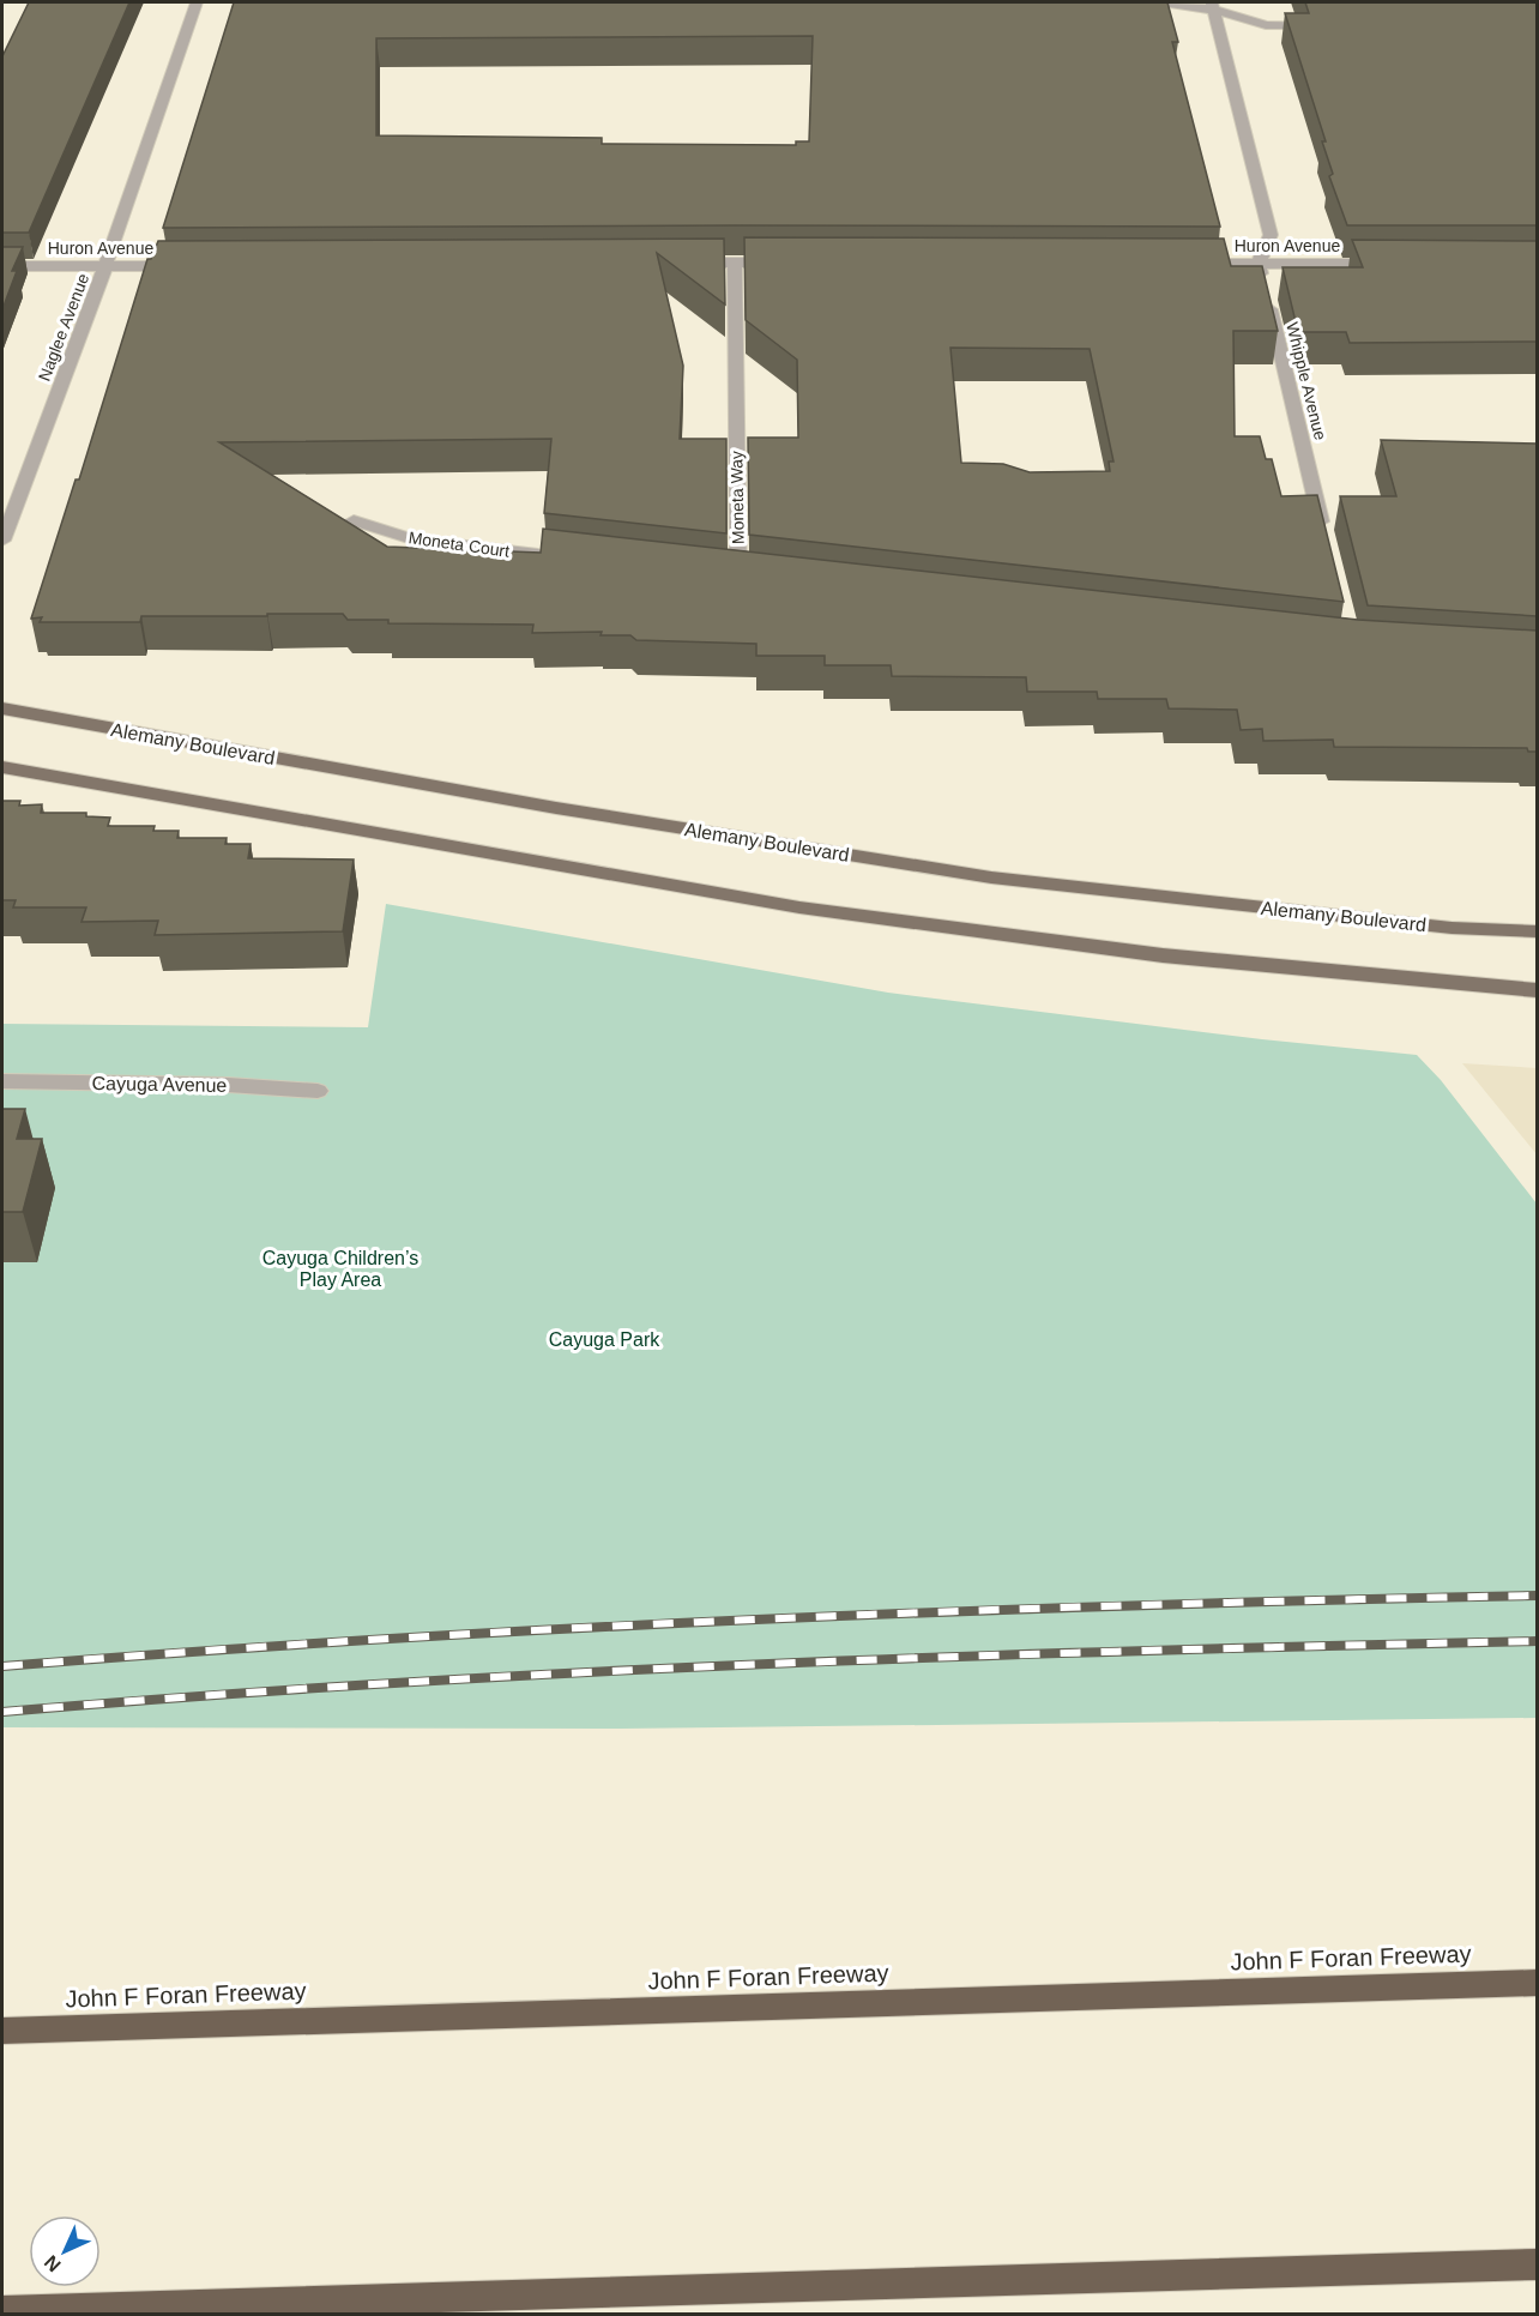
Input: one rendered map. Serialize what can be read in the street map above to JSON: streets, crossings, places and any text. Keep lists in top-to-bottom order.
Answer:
{
  "streets": {
    "highway": ["John F Foran Freeway"],
    "main road": ["Alemany Boulevard"],
    "street": [
      "Huron Avenue",
      "Naglee Avenue",
      "Whipple Avenue",
      "Moneta Way",
      "Moneta Court",
      "Cayuga Avenue"
    ]
  },
  "crossings": [
    ["Huron Avenue", "Naglee Avenue"],
    ["Huron Avenue", "Whipple Avenue"]
  ],
  "parks": ["Cayuga Children’s Play Area", "Cayuga Park"],
  "north": "bottom left"
}
